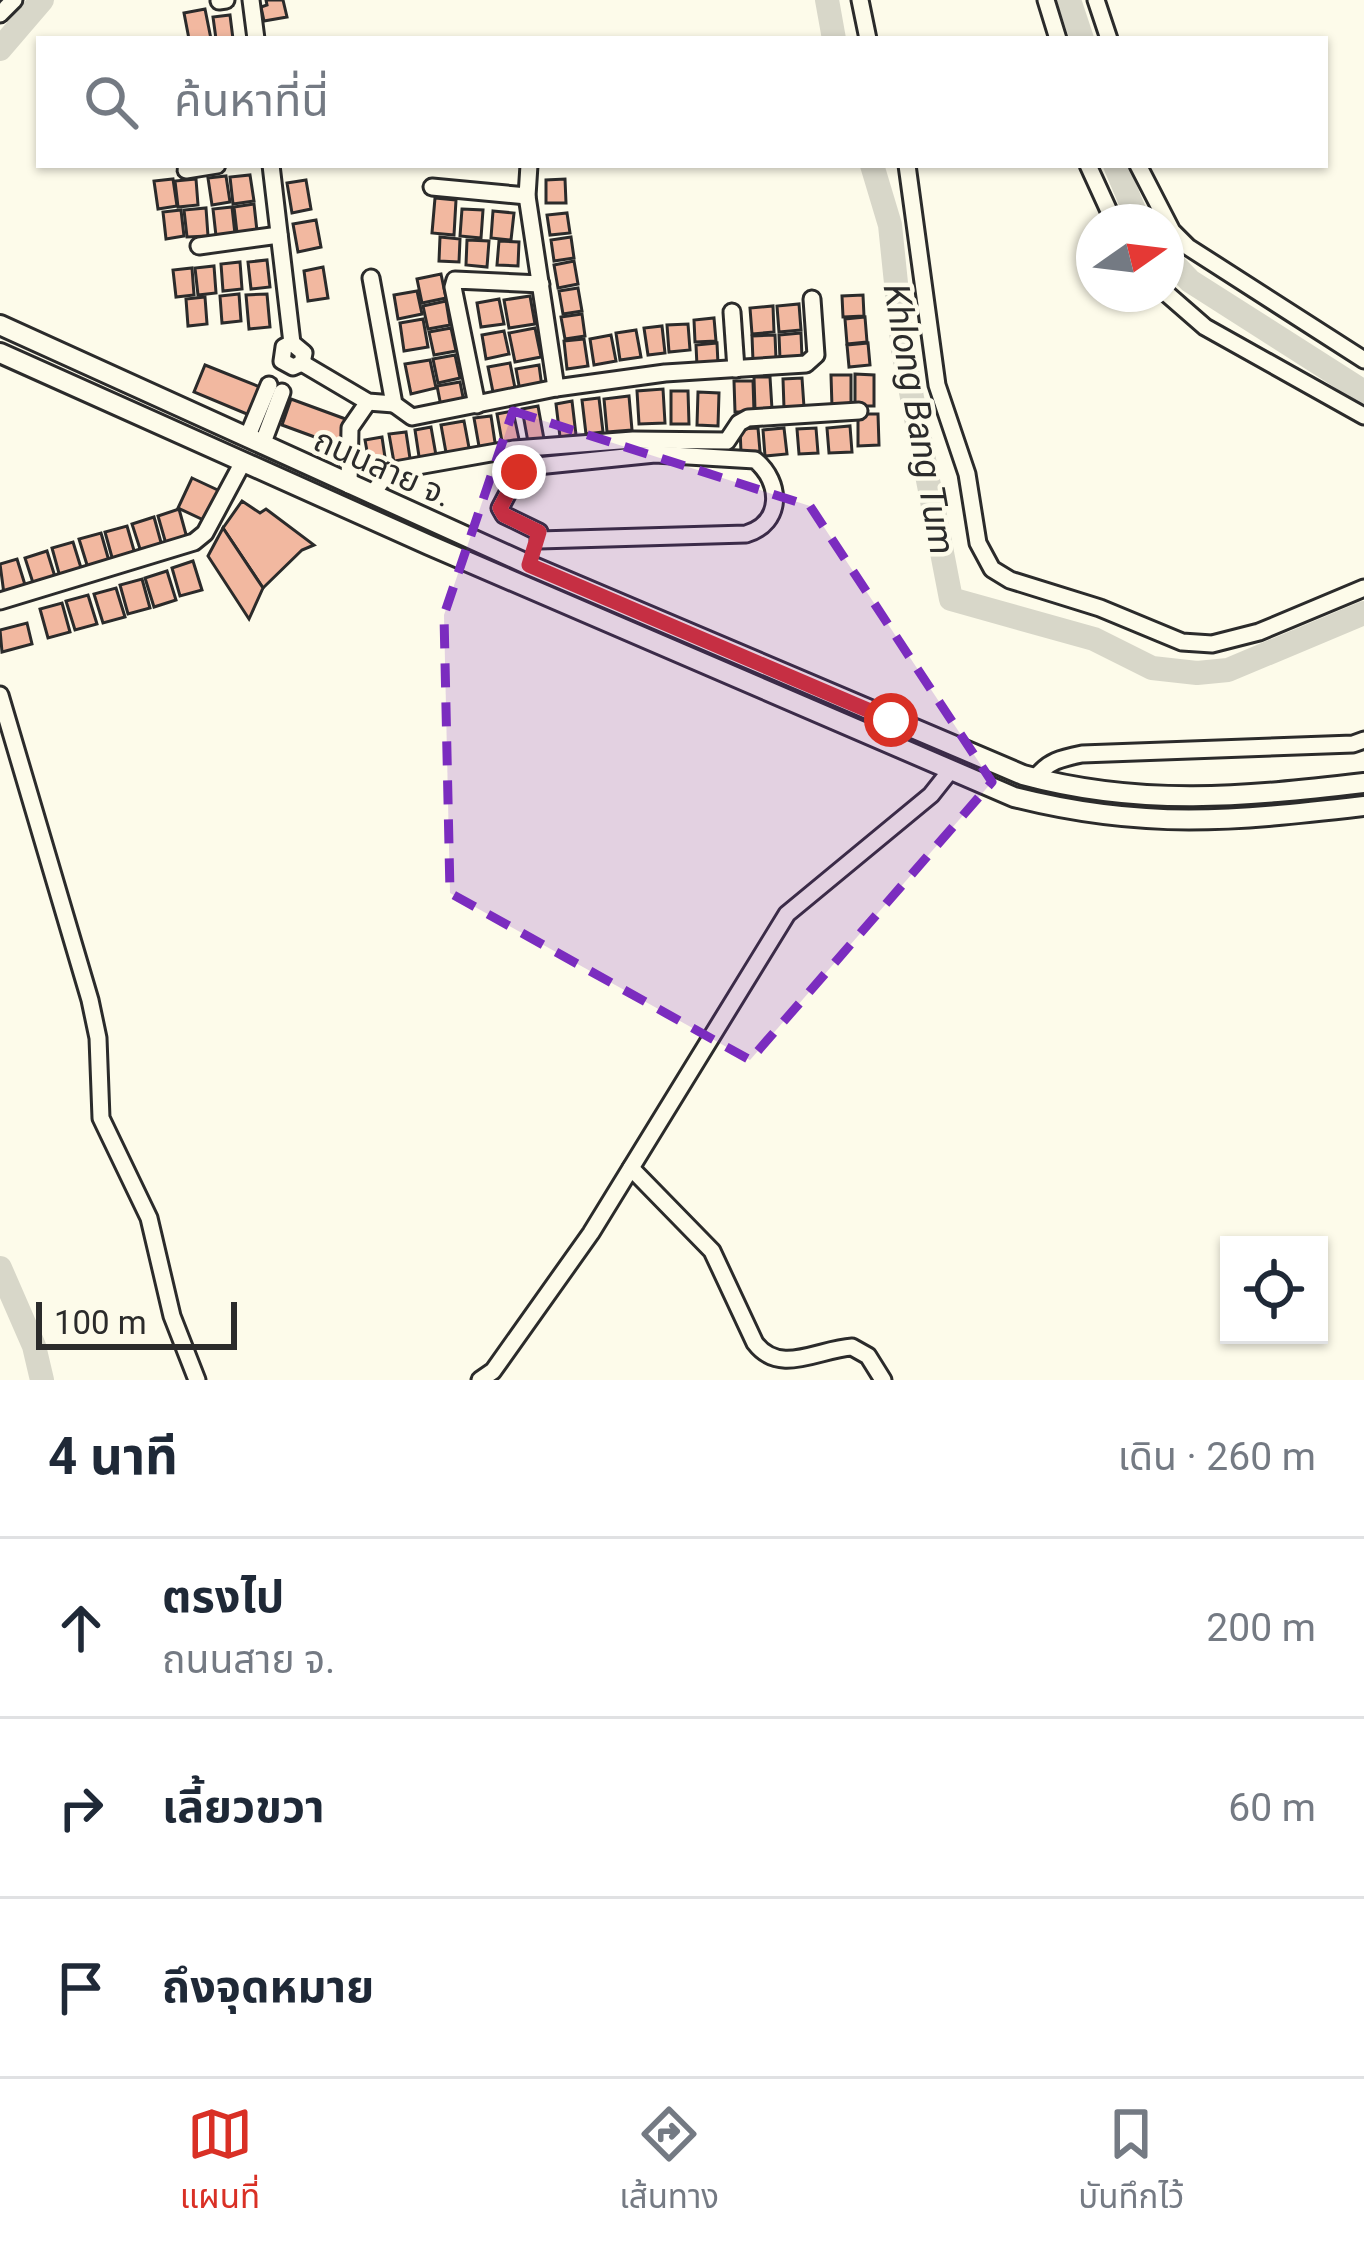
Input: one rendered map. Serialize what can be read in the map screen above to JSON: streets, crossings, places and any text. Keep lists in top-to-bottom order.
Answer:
{
  "streets": {
    "main road": ["ถนนสาย จ."]
  },
  "water": ["Khlong Bang Tum"],
  "scale_bar": "100 m",
  "north": "right",
  "page": {
    "search": "ค้นหาที่นี่",
    "scale": "100 m",
    "heading": ["4 นาที", "เดิน · 260 m"],
    "list": [
      ["ตรงไป", "ถนนสาย จ.", "200 m"],
      ["เลี้ยวขวา", "60 m"],
      "ถึงจุดหมาย"
    ],
    "nav": ["แผนที่", "เส้นทาง", "บันทึกไว้"]
  }
}
